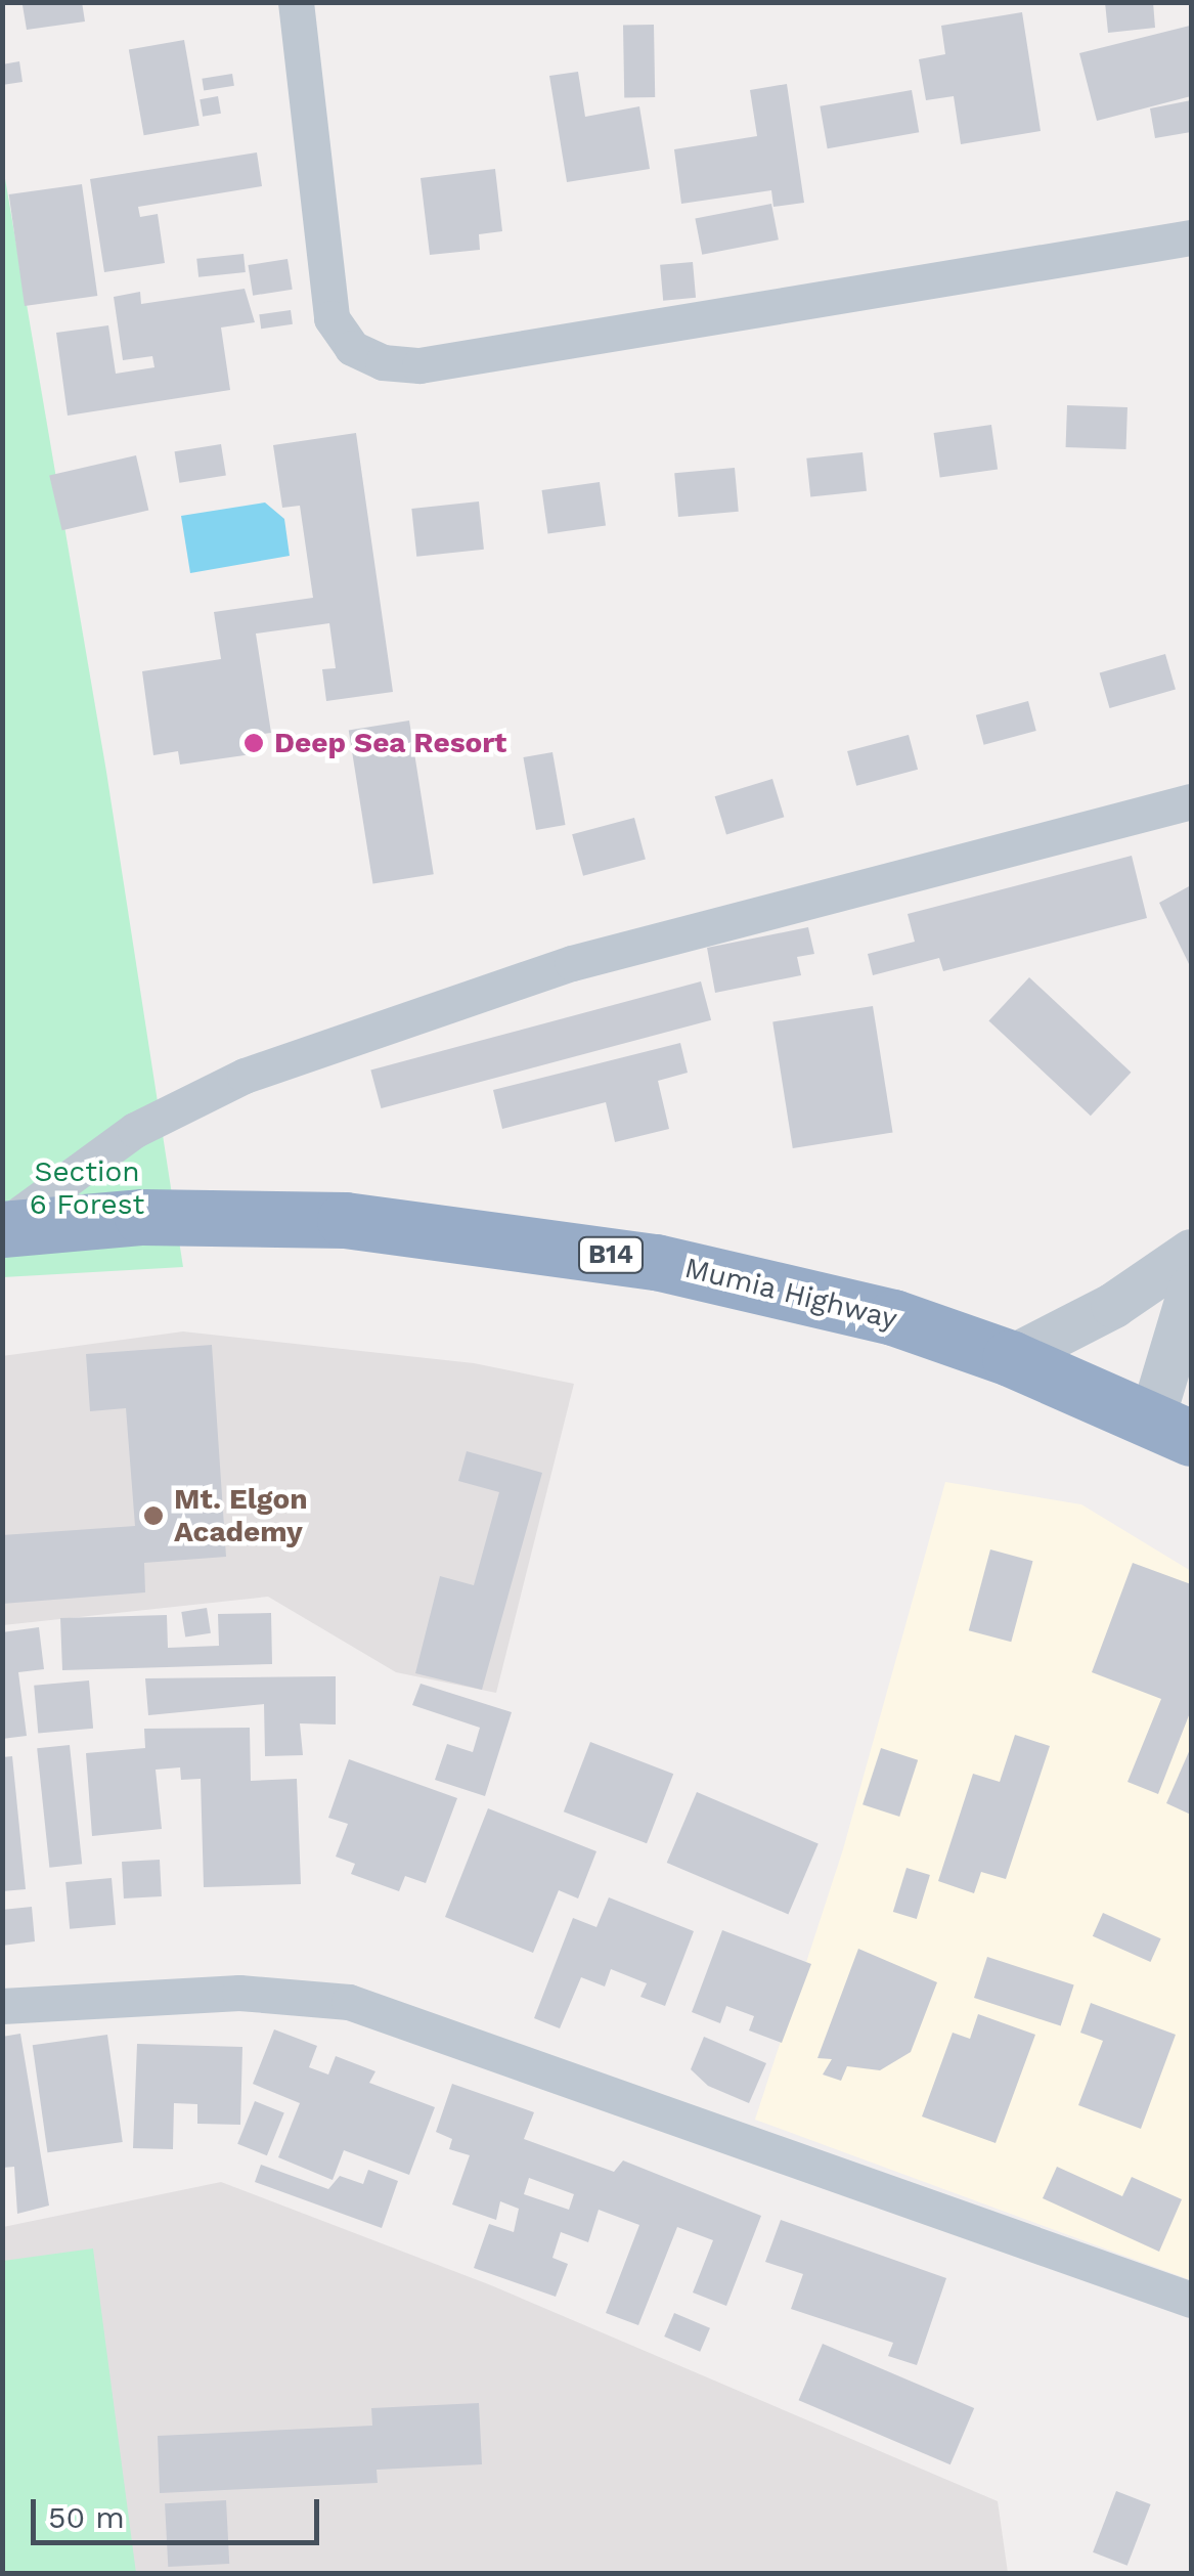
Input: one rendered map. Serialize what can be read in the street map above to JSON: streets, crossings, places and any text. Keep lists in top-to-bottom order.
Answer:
{
  "streets": {
    "highway": ["B14", "Mumia Highway"]
  },
  "parks": ["Section 6 Forest"],
  "places": ["Deep Sea Resort", "Mt. Elgon Academy"],
  "scale_bar": "50 m"
}
